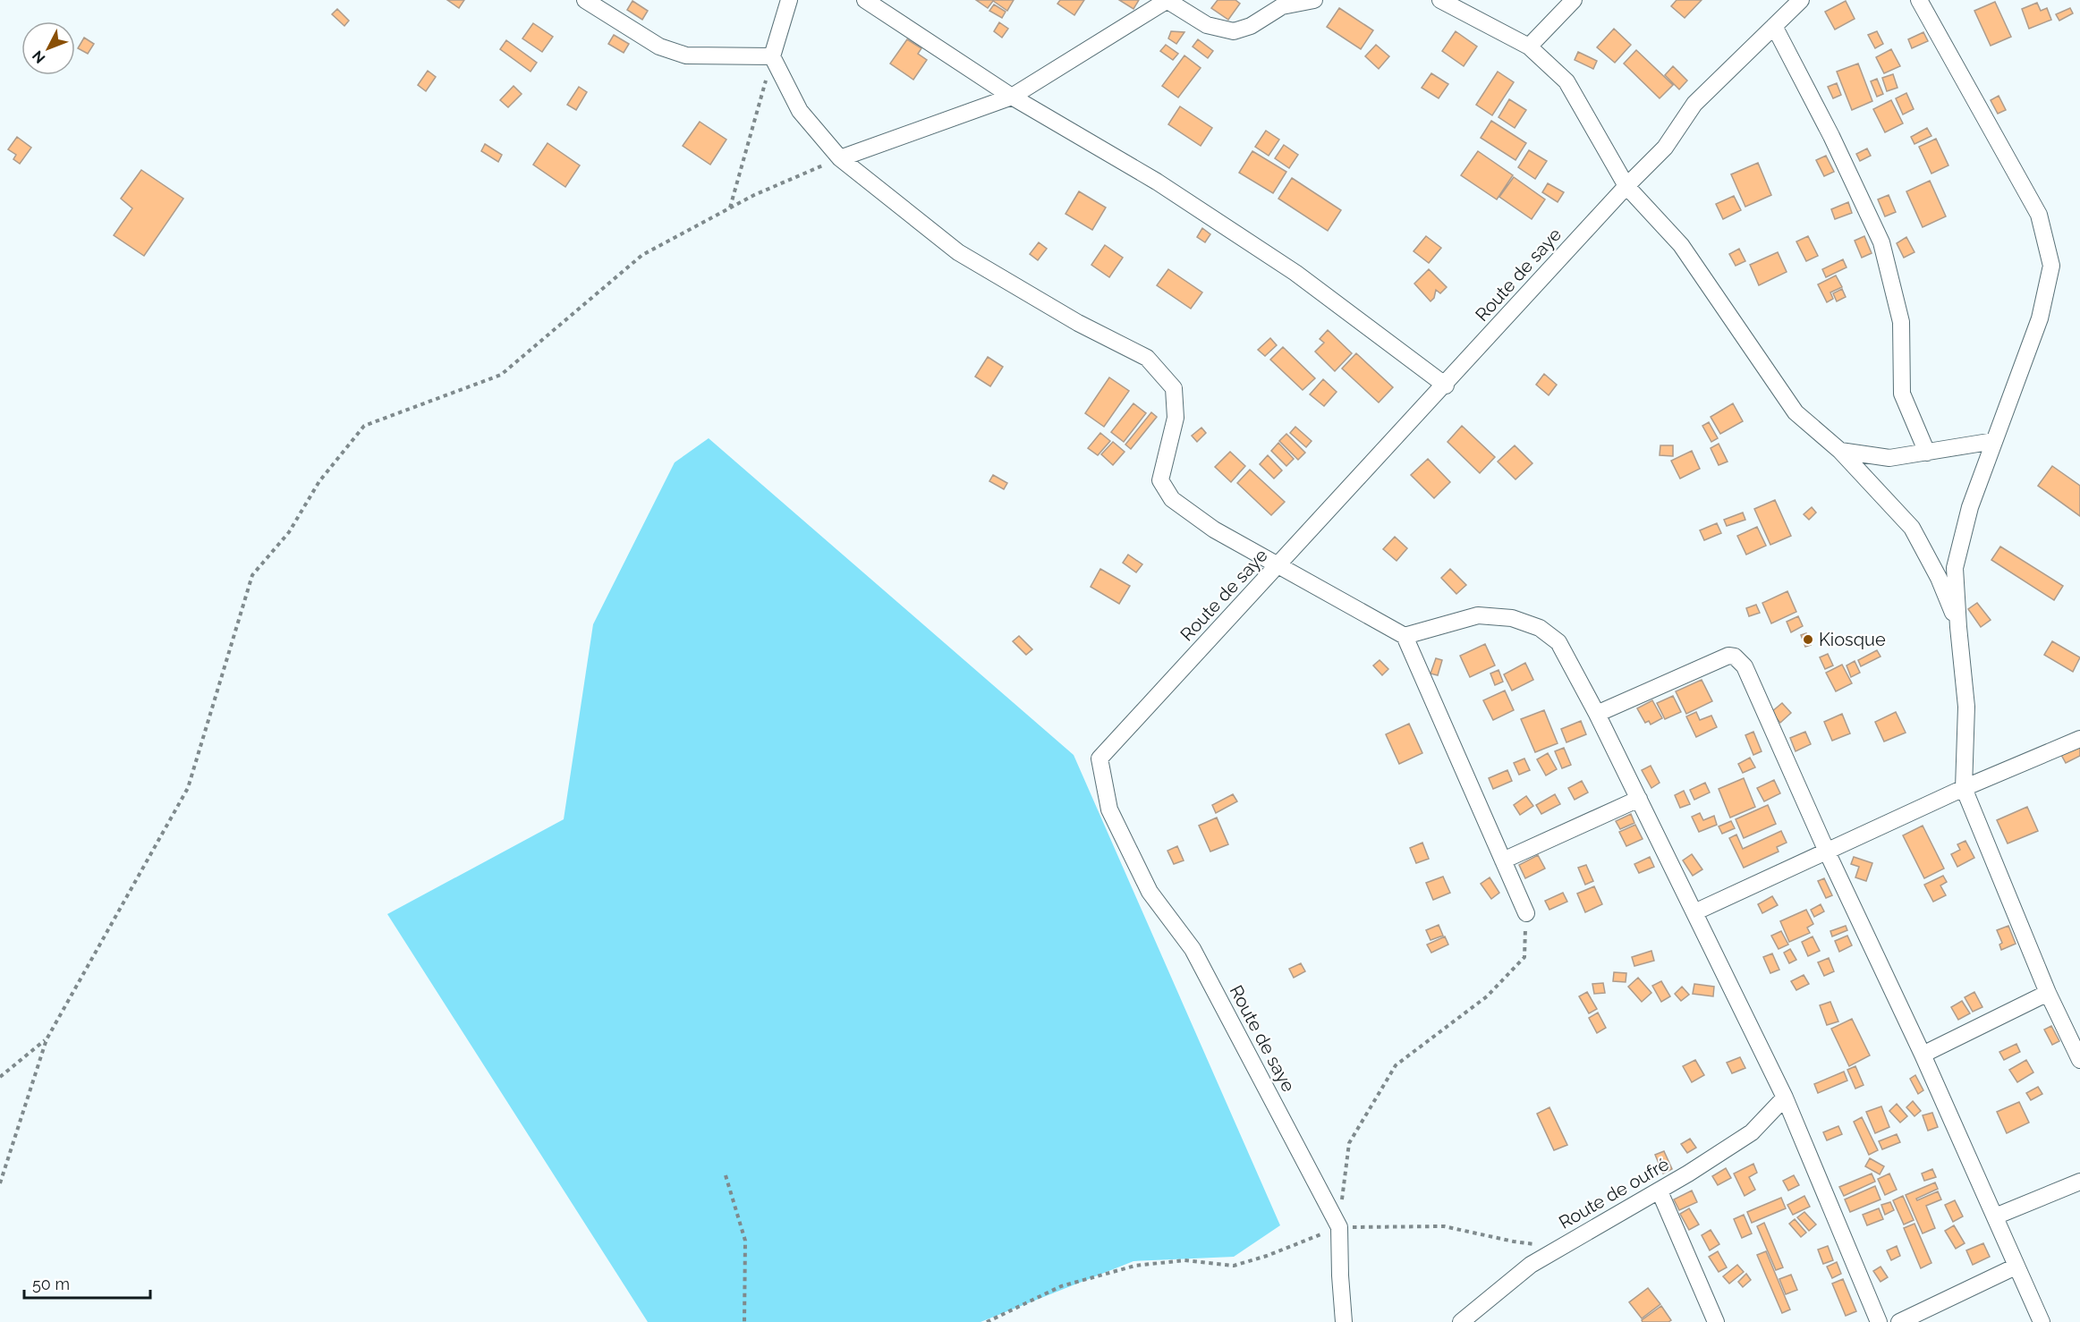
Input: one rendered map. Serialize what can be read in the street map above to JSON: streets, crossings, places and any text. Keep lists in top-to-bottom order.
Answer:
{
  "streets": {
    "street": ["Route de saye", "Route de oufré"]
  },
  "places": ["Kiosque"],
  "scale_bar": "50 m",
  "north": "bottom left"
}
